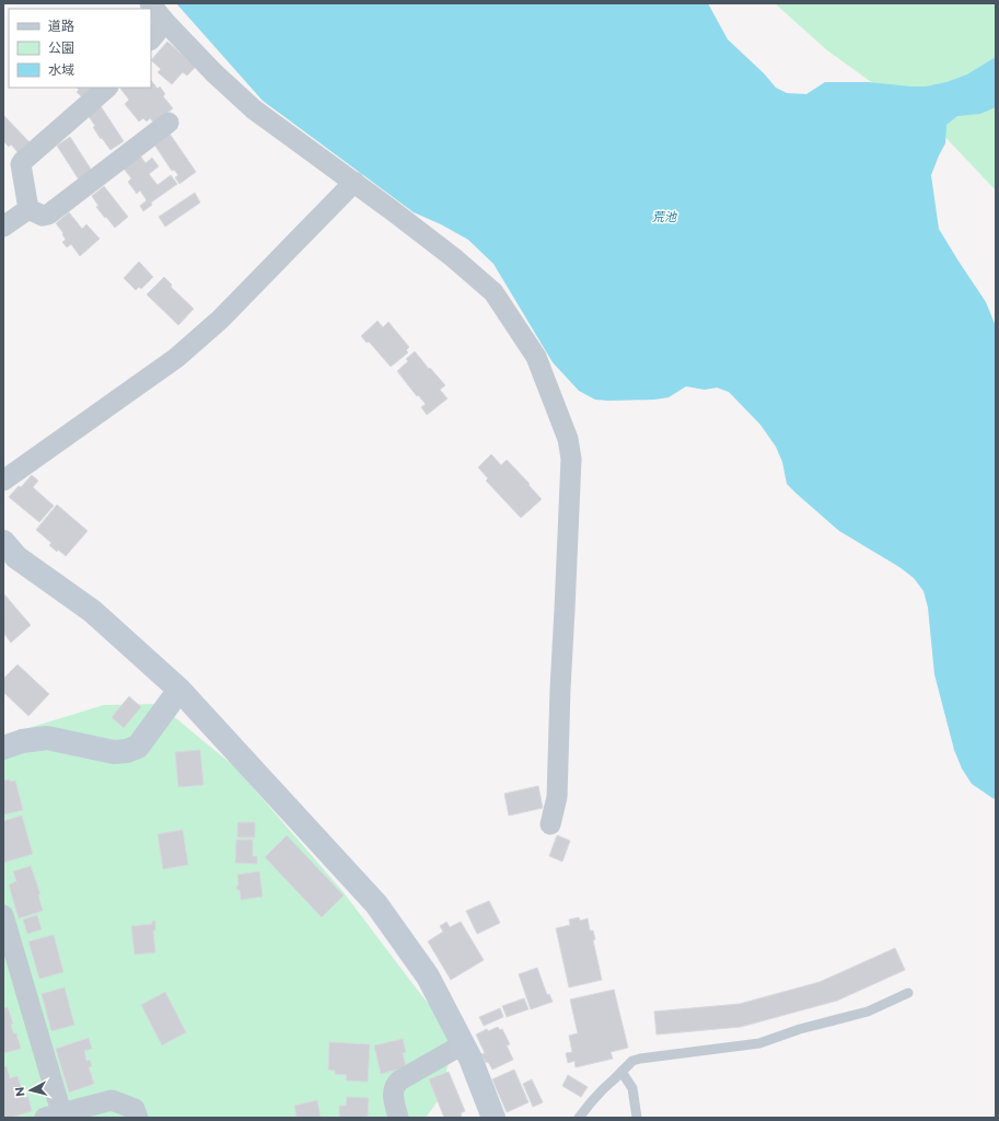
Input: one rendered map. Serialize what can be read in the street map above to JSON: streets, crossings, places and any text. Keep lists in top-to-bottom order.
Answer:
{
  "water": ["荒池"],
  "legend": ["道路", "公園", "水域"],
  "north": "left"
}
